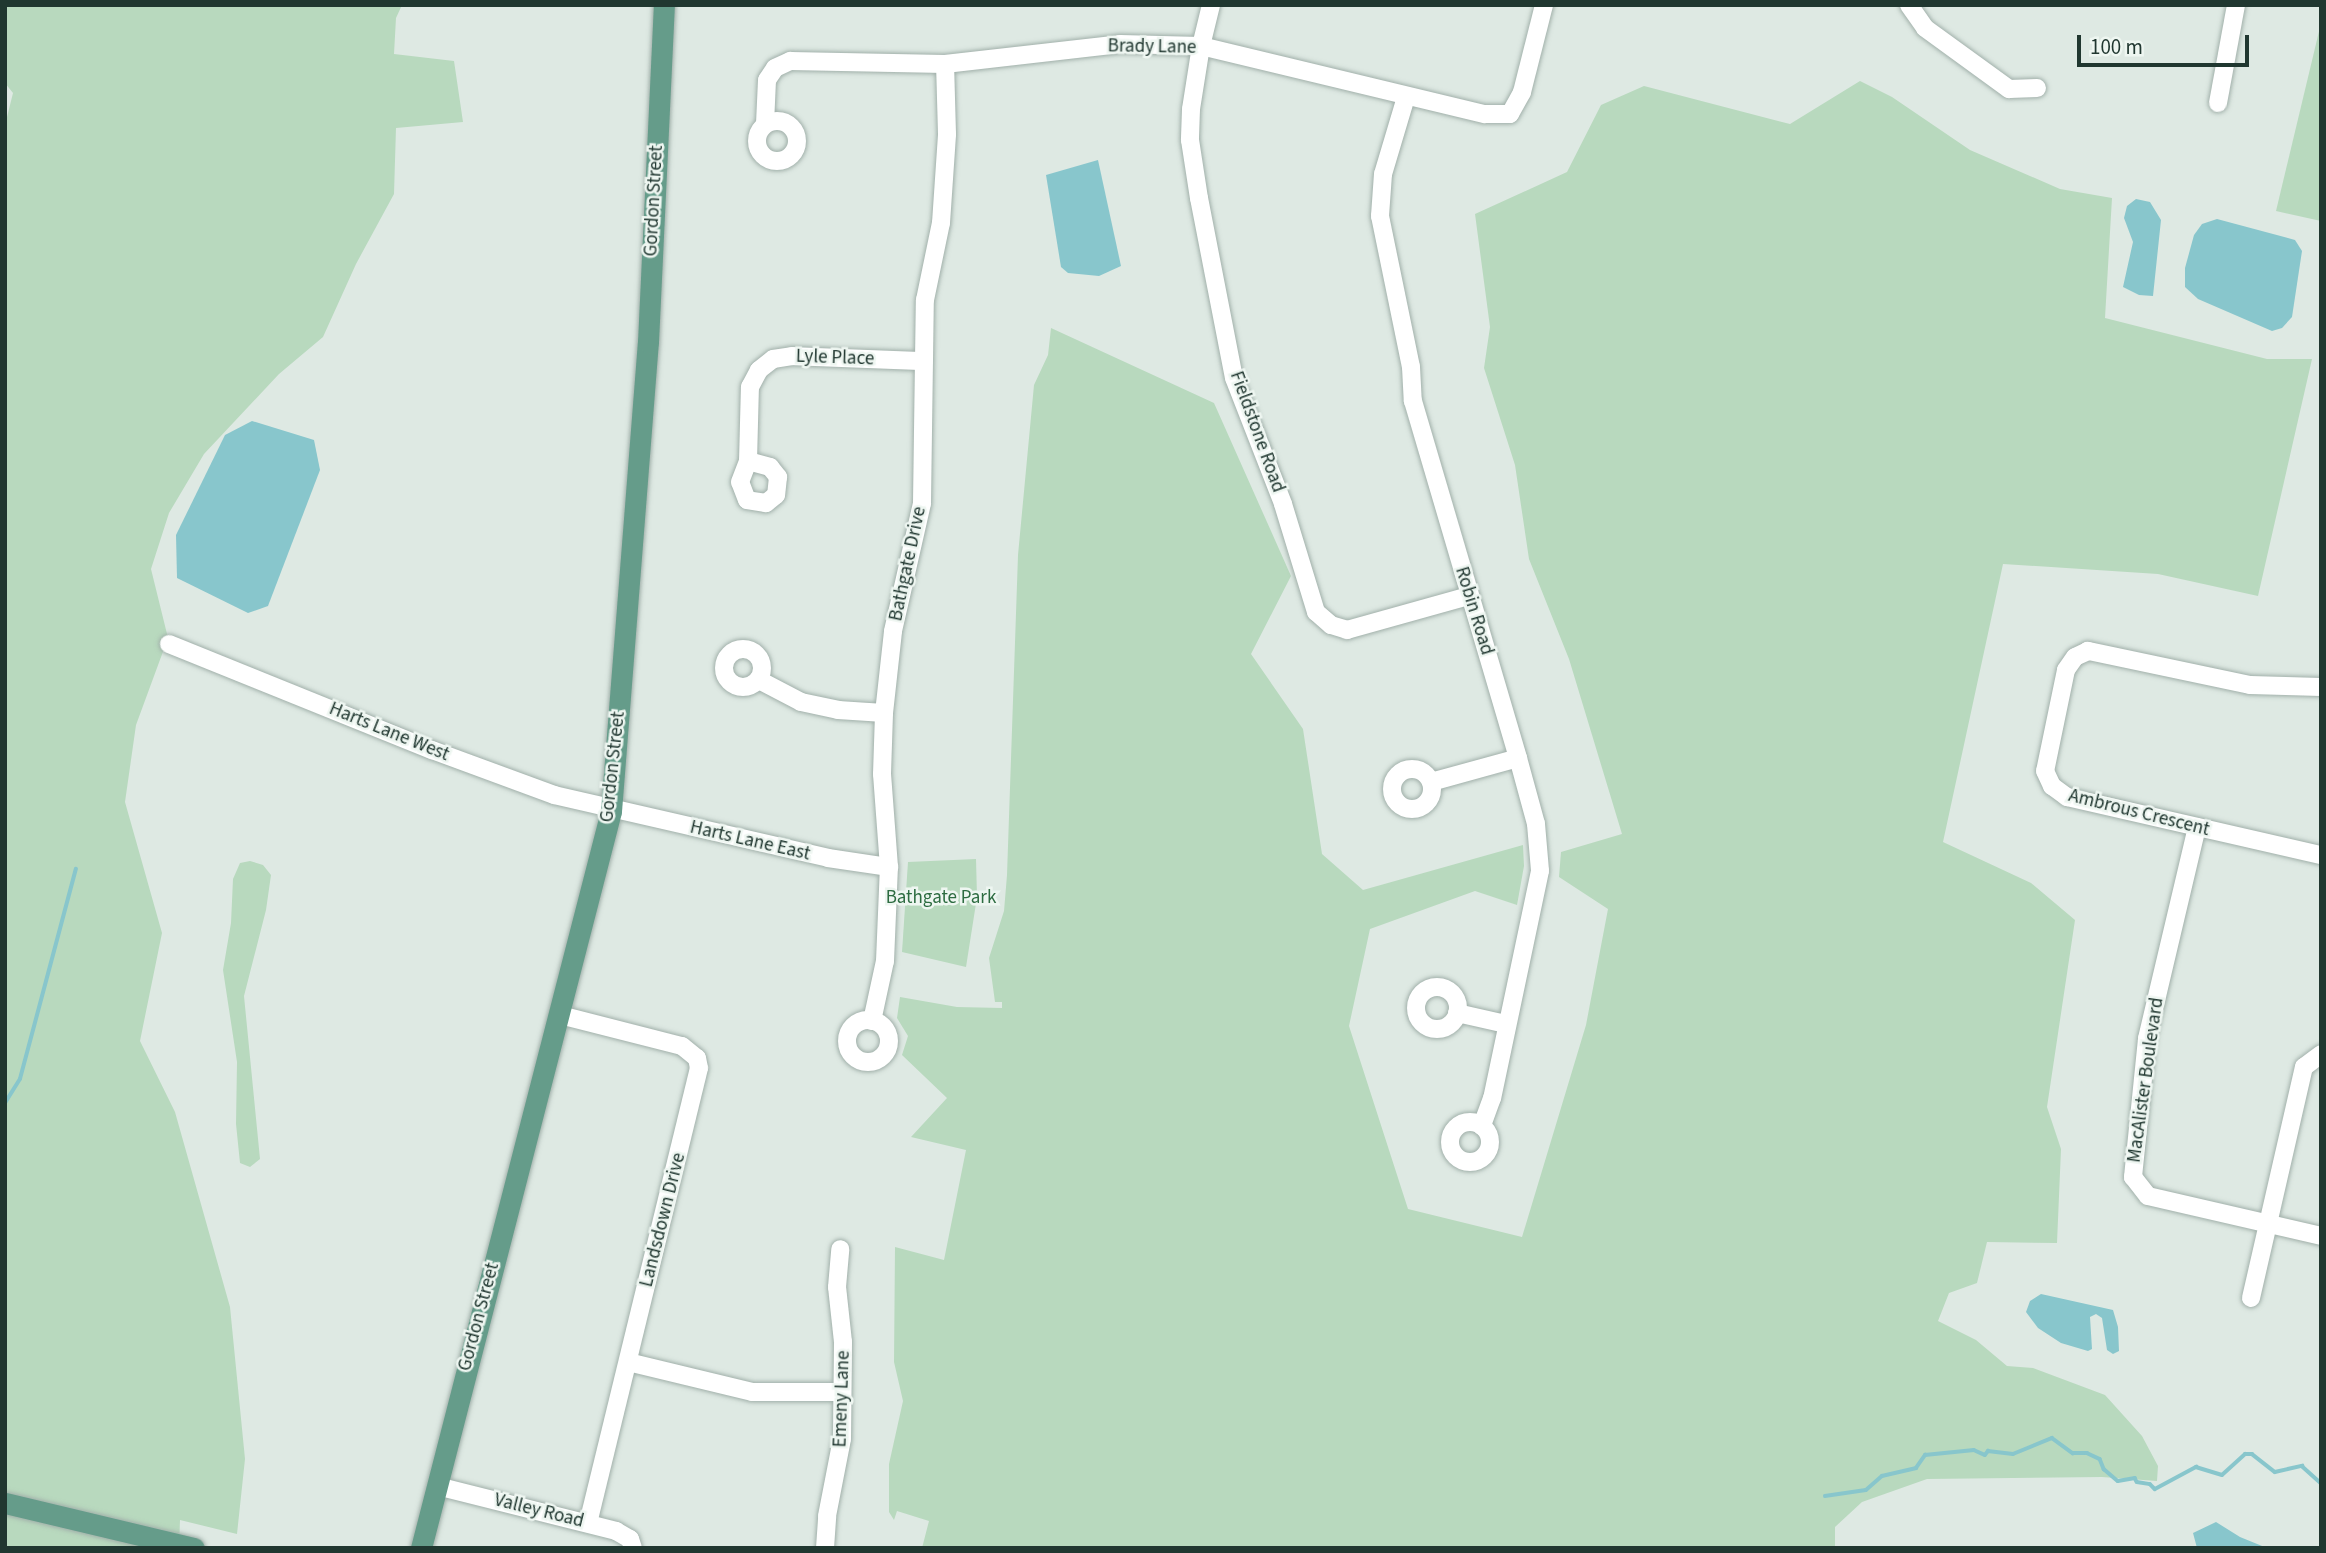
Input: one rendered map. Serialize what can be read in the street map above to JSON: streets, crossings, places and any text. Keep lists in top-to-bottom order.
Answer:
{
  "streets": {
    "main road": ["Gordon Street"],
    "street": [
      "Brady Lane",
      "Lyle Place",
      "Fieldstone Road",
      "Bathgate Drive",
      "Robin Road",
      "Harts Lane West",
      "Ambrous Crescent",
      "Harts Lane East",
      "MacAlister Boulevard",
      "Landsdown Drive",
      "Emeny Lane",
      "Valley Road"
    ]
  },
  "crossings": [
    ["Brady Lane", "Fieldstone Road"],
    ["Brady Lane", "Bathgate Drive"],
    ["Brady Lane", "Robin Road"],
    ["Gordon Street", "Harts Lane West"],
    ["Gordon Street", "Harts Lane East"],
    ["Gordon Street", "Landsdown Drive"],
    ["Gordon Street", "Valley Road"],
    ["Lyle Place", "Bathgate Drive"],
    ["Fieldstone Road", "Robin Road"],
    ["Bathgate Drive", "Harts Lane East"],
    ["Harts Lane West", "Harts Lane East"],
    ["Ambrous Crescent", "MacAlister Boulevard"],
    ["Landsdown Drive", "Valley Road"]
  ],
  "parks": ["Bathgate Park"],
  "scale_bar": "100 m"
}
